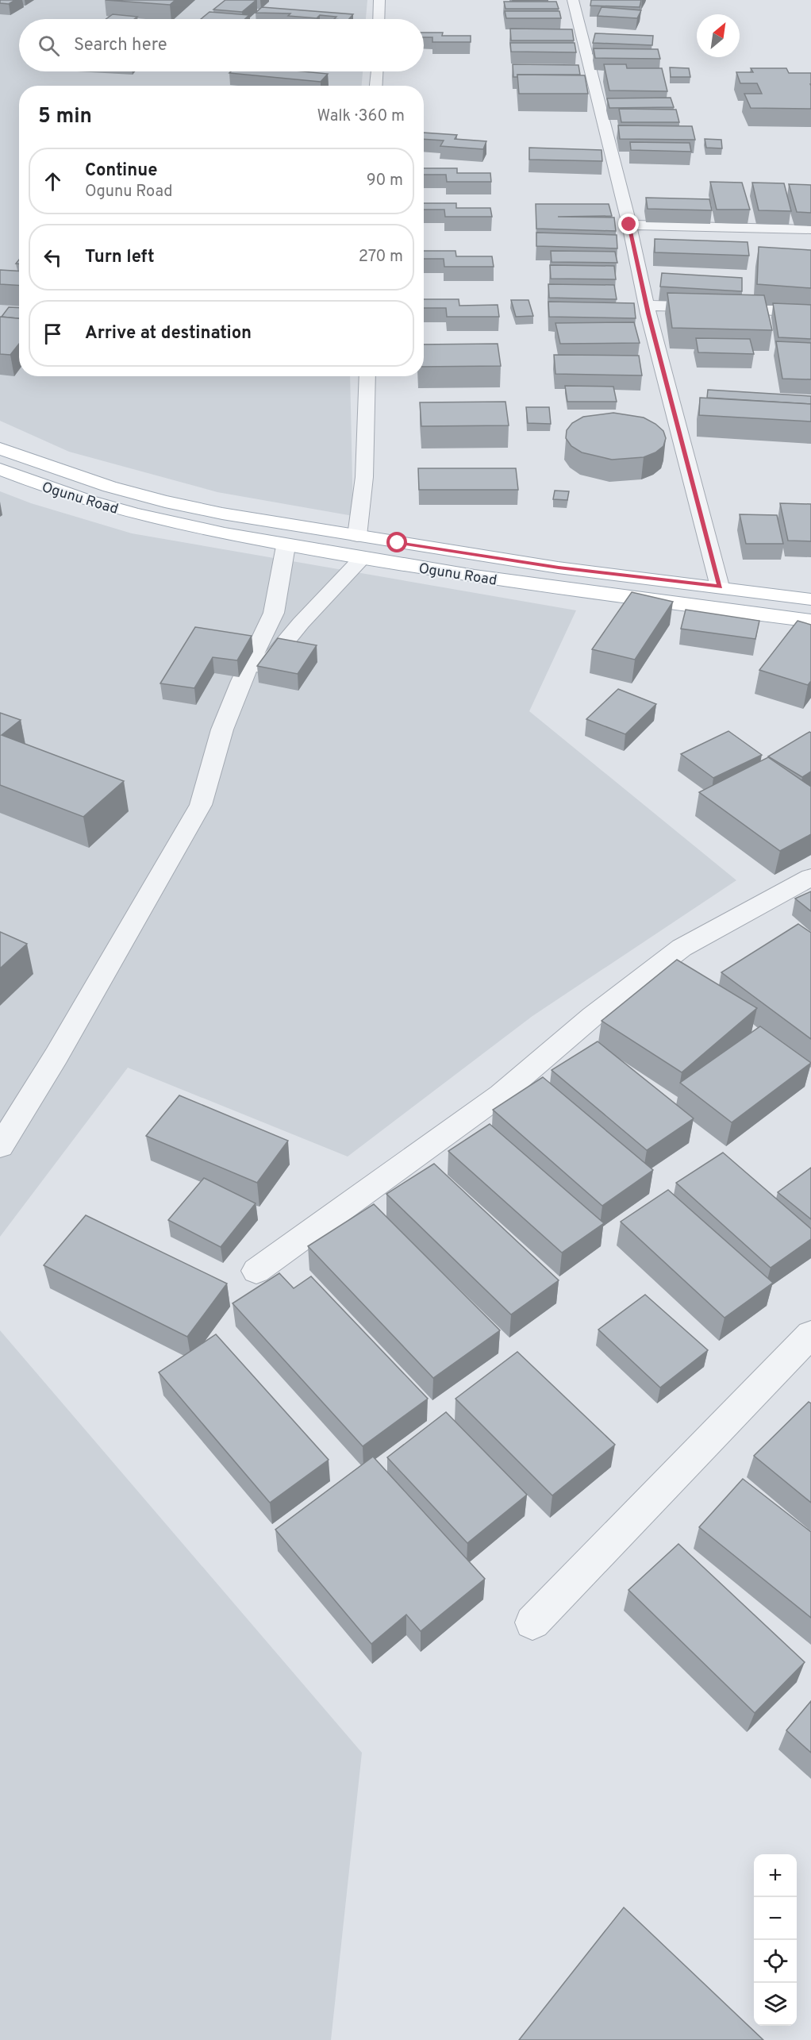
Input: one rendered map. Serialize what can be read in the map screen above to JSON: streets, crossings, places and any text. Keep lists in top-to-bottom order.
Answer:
{
  "streets": {
    "main road": ["Ogunu Road"]
  },
  "north": "top right",
  "page": {
    "search": "Search here",
    "heading": ["5 min", "Walk · 360 m"],
    "list": [
      ["Continue", "Ogunu Road", "90 m"],
      ["Turn left", "270 m"],
      "Arrive at destination"
    ],
    "map_buttons": ["+", "−"]
  }
}
